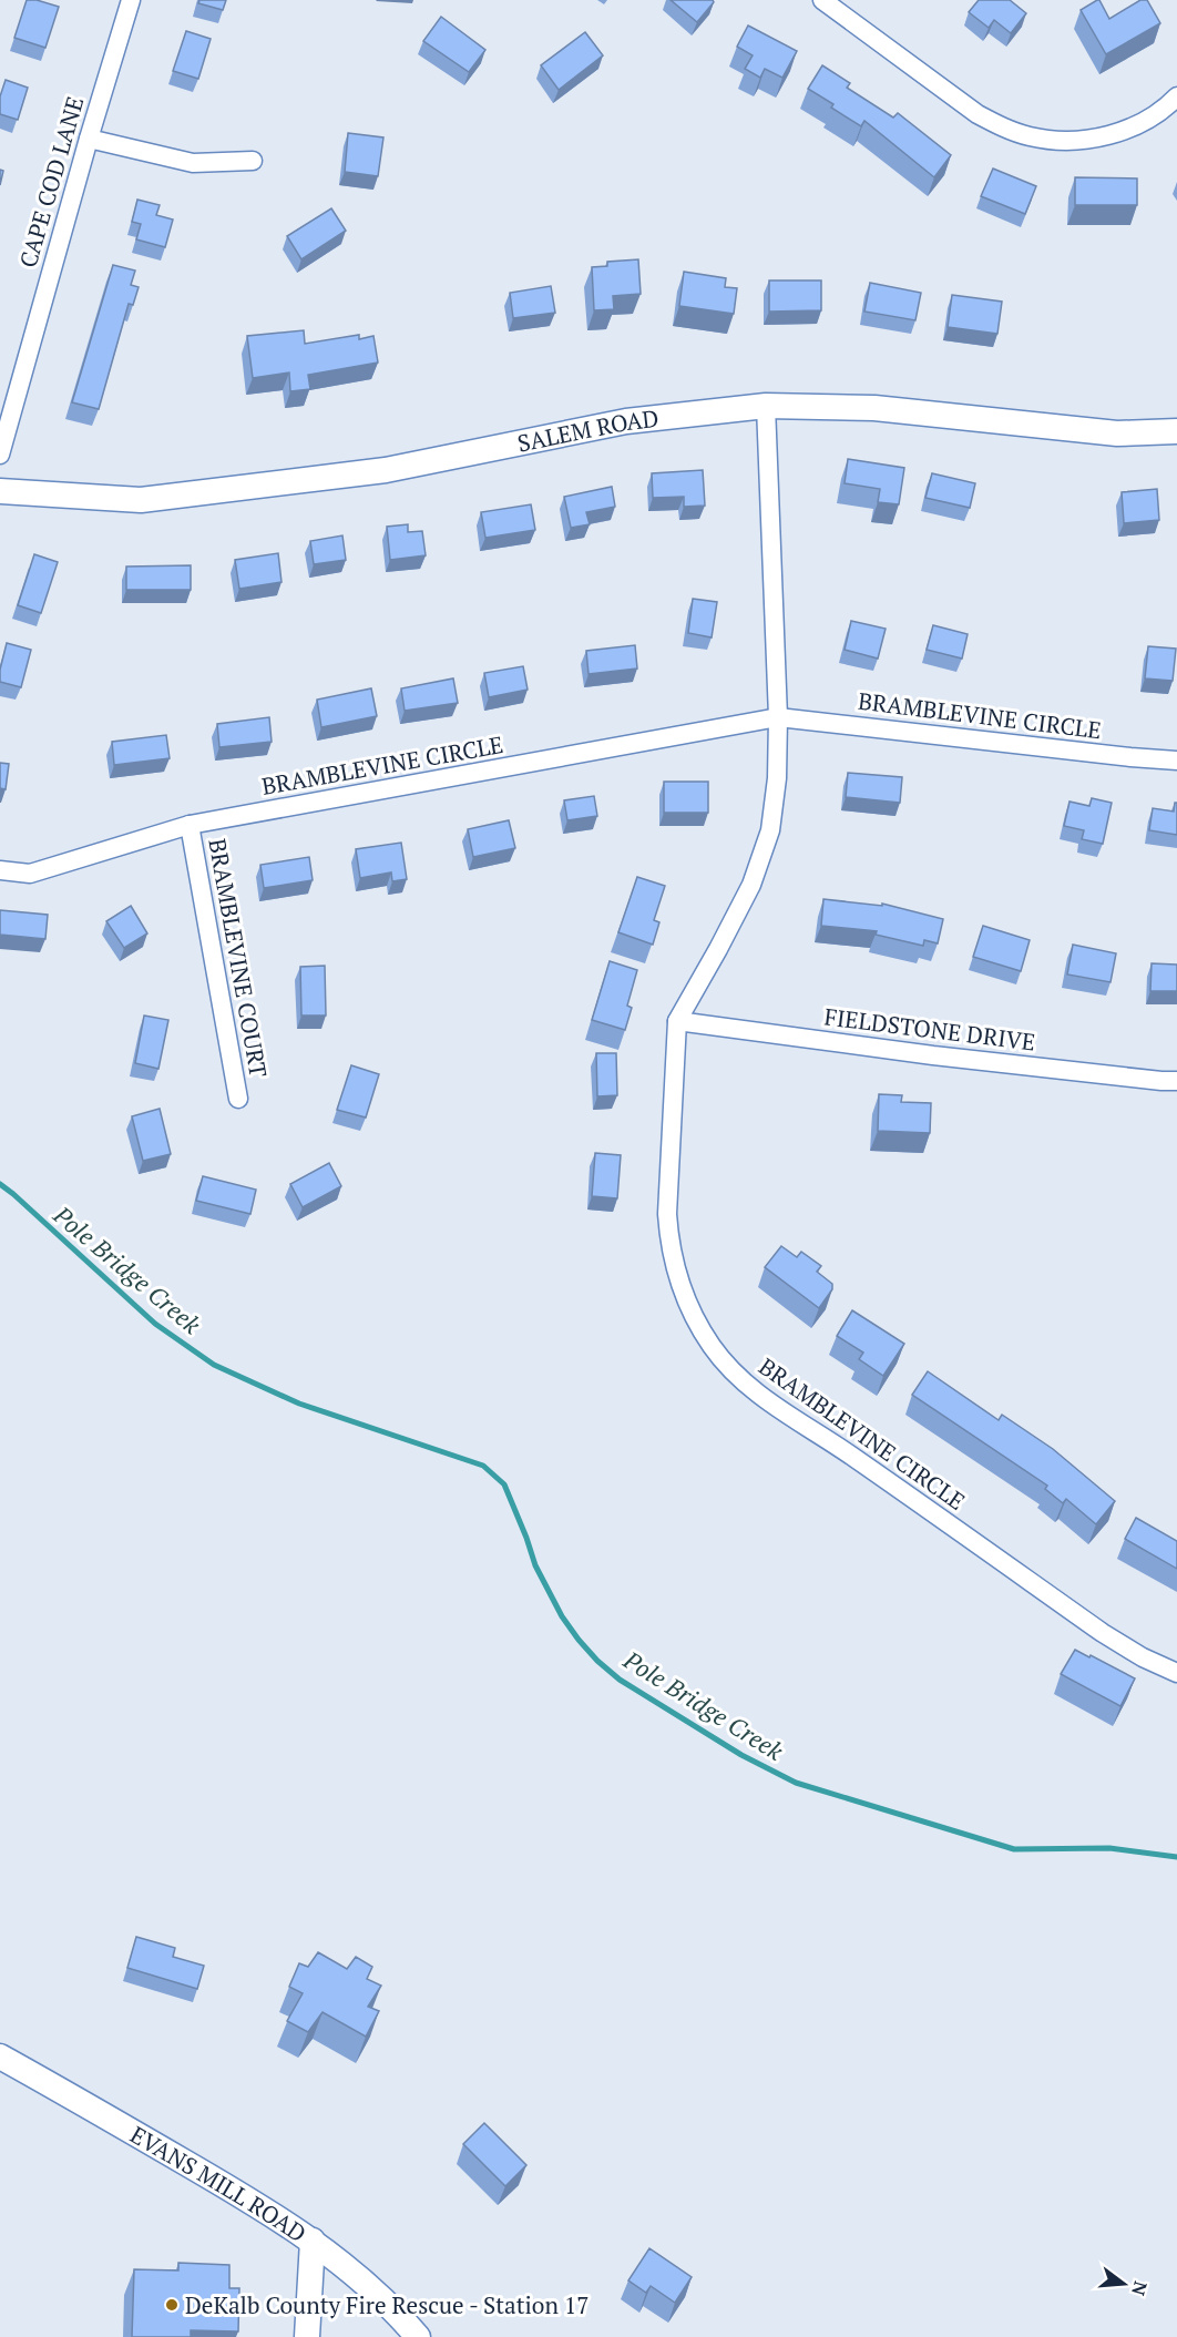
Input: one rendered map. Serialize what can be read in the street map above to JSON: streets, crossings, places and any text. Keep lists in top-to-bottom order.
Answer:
{
  "streets": {
    "street": [
      "CAPE COD LANE",
      "SALEM ROAD",
      "BRAMBLEVINE CIRCLE",
      "BRAMBLEVINE COURT",
      "FIELDSTONE DRIVE",
      "EVANS MILL ROAD"
    ]
  },
  "crossings": [
    ["SALEM ROAD", "BRAMBLEVINE CIRCLE"],
    ["BRAMBLEVINE CIRCLE", "BRAMBLEVINE COURT"],
    ["BRAMBLEVINE CIRCLE", "FIELDSTONE DRIVE"]
  ],
  "water": ["Pole Bridge Creek"],
  "places": ["DeKalb County Fire Rescue - Station 17"],
  "north": "right"
}
